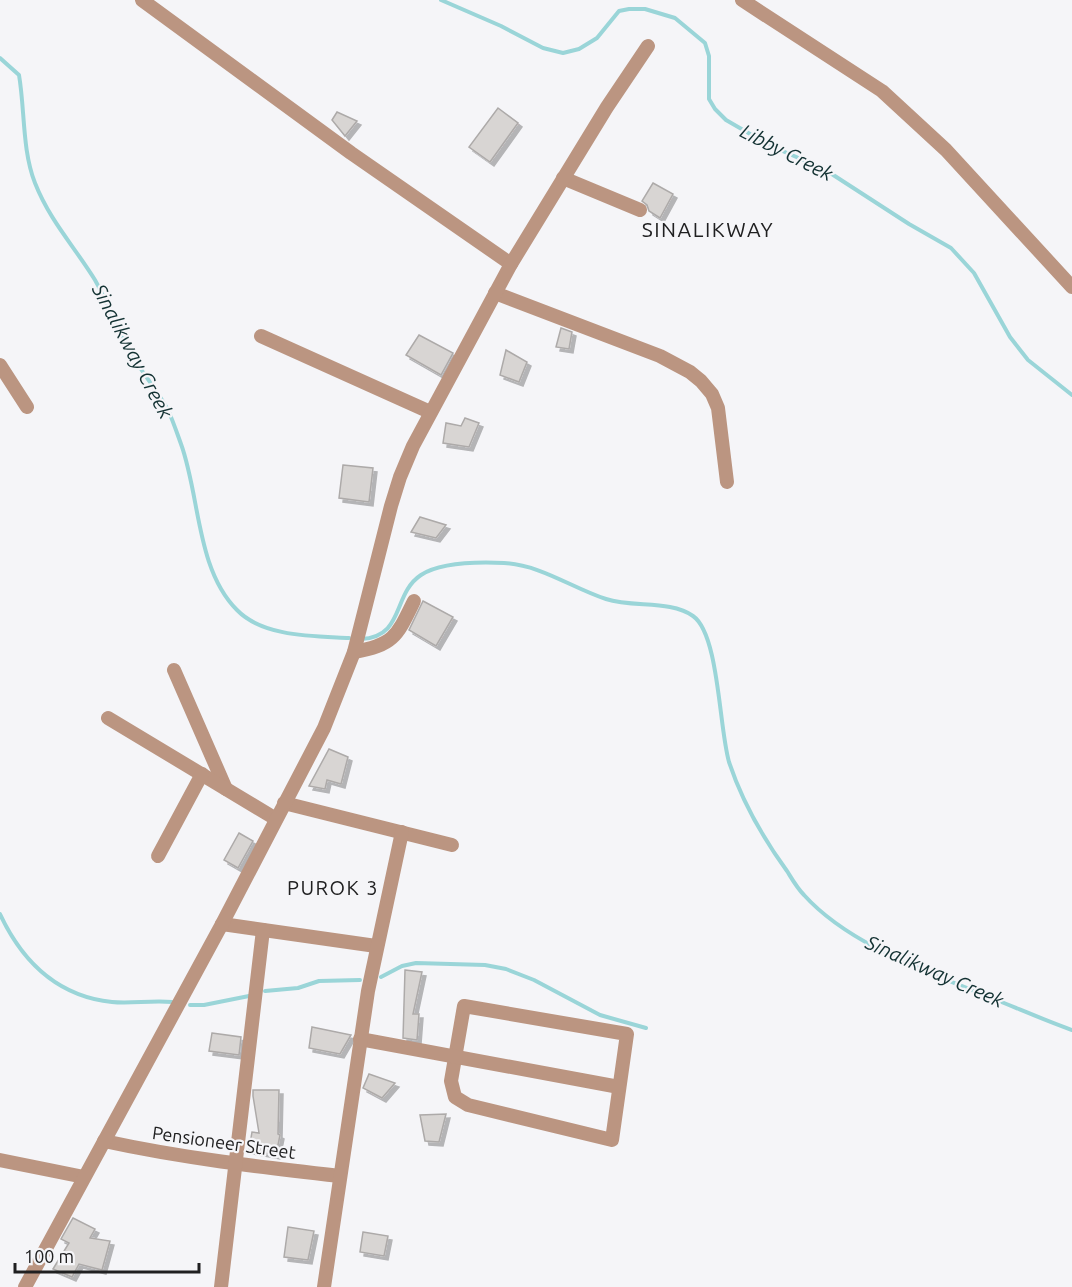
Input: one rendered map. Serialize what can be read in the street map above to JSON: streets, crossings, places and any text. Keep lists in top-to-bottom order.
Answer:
{
  "streets": {
    "street": ["Pensioneer Street"]
  },
  "districts": ["SINALIKWAY", "PUROK 3"],
  "water": ["Libby Creek", "Sinalikway Creek"],
  "scale_bar": "100 m"
}
